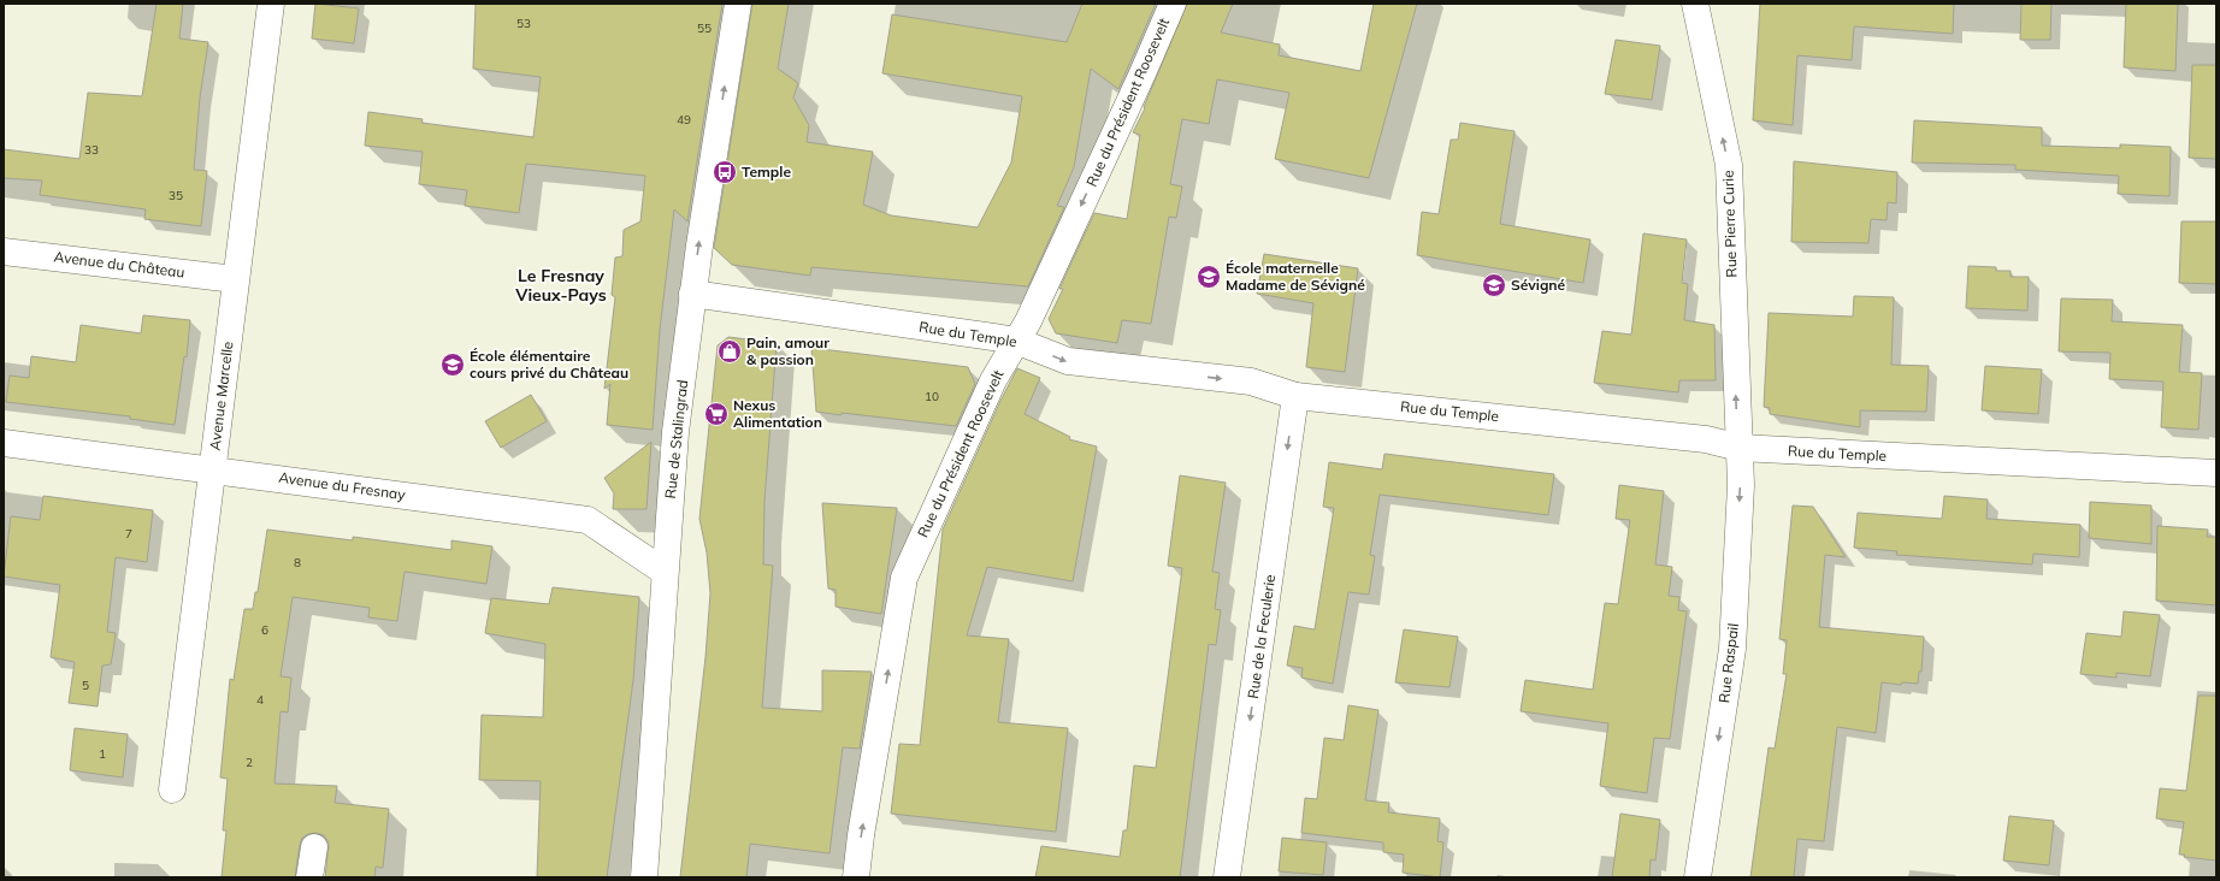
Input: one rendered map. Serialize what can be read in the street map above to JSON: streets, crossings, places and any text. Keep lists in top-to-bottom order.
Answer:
{
  "streets": {
    "street": [
      "Rue du Président Roosevelt",
      "Rue Pierre Curie",
      "Avenue du Château",
      "Rue du Temple",
      "Avenue Marcelle",
      "Rue de Stalingrad",
      "Avenue du Fresnay",
      "Rue de la Feculerie",
      "Rue Raspail"
    ]
  },
  "crossings": [
    ["Rue du Président Roosevelt", "Rue du Temple"],
    ["Rue Pierre Curie", "Rue du Temple"],
    ["Rue Pierre Curie", "Rue Raspail"],
    ["Avenue du Château", "Avenue Marcelle"],
    ["Rue du Temple", "Rue de Stalingrad"],
    ["Rue du Temple", "Rue de la Feculerie"],
    ["Rue du Temple", "Rue Raspail"],
    ["Avenue Marcelle", "Avenue du Fresnay"],
    ["Rue de Stalingrad", "Avenue du Fresnay"]
  ],
  "one_way": ["Rue Pierre Curie", "Rue de la Feculerie", "Rue Raspail"],
  "districts": ["Le Fresnay Vieux-Pays"],
  "places": {
    "bus stop": ["Temple"],
    "school or university": ["École maternelle Madame de Sévigné", "Sévigné", "École élémentaire cours privé du Château"],
    "shop": ["Pain, amour & passion"],
    "supermarket": ["Nexus Alimentation"]
  },
  "house_numbers": [
    "53",
    "55",
    "49",
    "33",
    "35",
    "10",
    "7",
    "8",
    "6",
    "5",
    "4",
    "1",
    "2"
  ]
}
